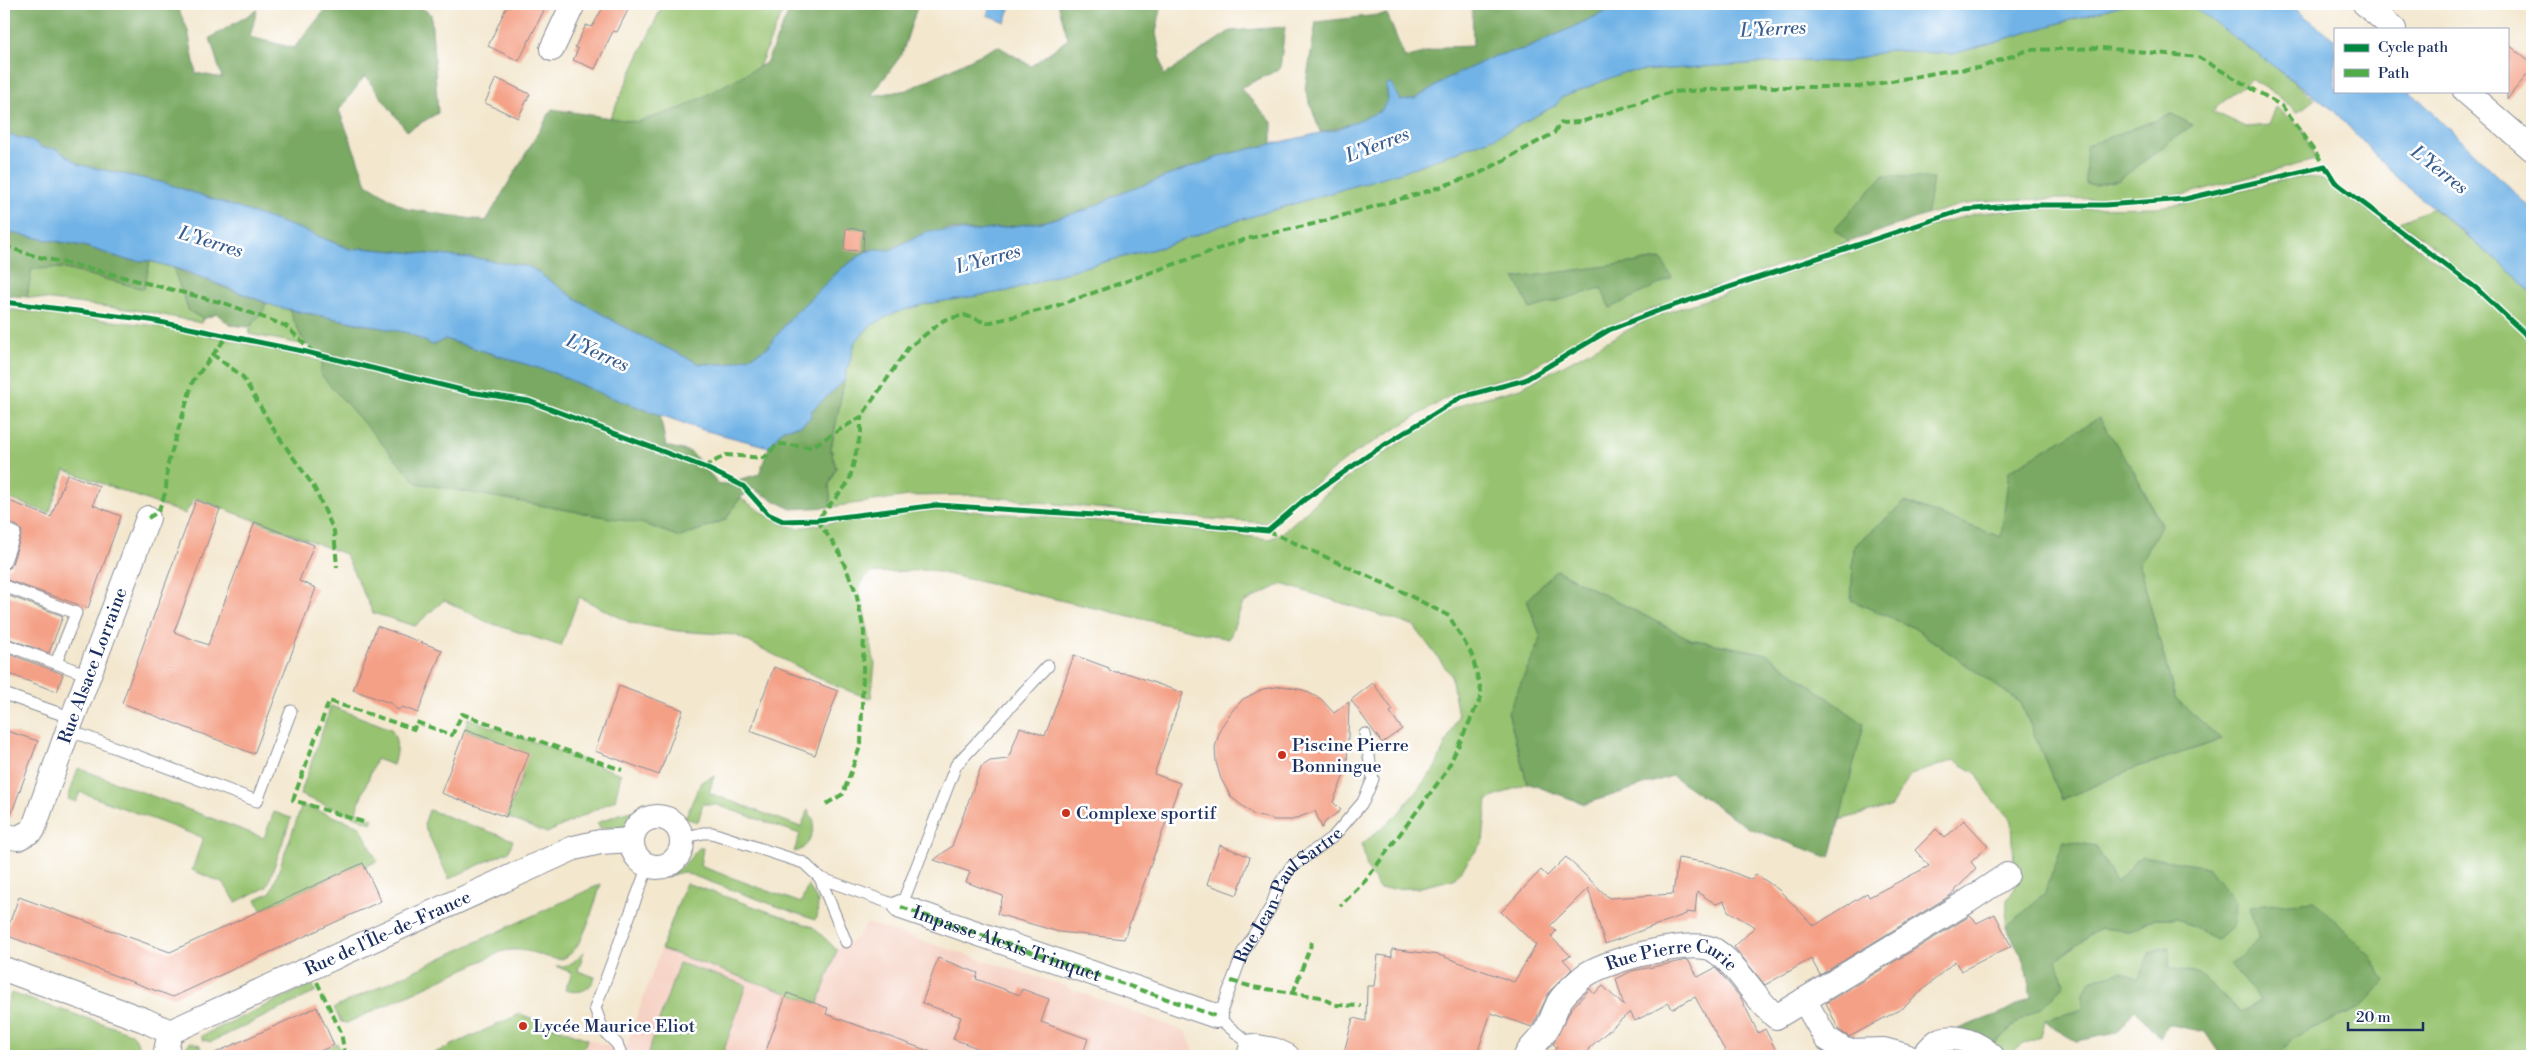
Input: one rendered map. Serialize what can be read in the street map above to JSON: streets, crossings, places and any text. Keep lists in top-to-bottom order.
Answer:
{
  "streets": {
    "street": [
      "Rue Alsace Lorraine",
      "Rue de l'Île-de-France",
      "Impasse Alexis Trinquet",
      "Rue Pierre Curie"
    ],
    "lane": ["Rue Jean-Paul Sartre"]
  },
  "crossings": [
    ["Rue Jean-Paul Sartre", "Impasse Alexis Trinquet"],
    ["Rue de l'Île-de-France", "Impasse Alexis Trinquet"]
  ],
  "water": ["L'Yerres"],
  "places": ["Piscine Pierre Bonningue", "Complexe sportif", "Lycée Maurice Eliot"],
  "legend": ["Cycle path", "Path"],
  "scale_bar": "20 m"
}
